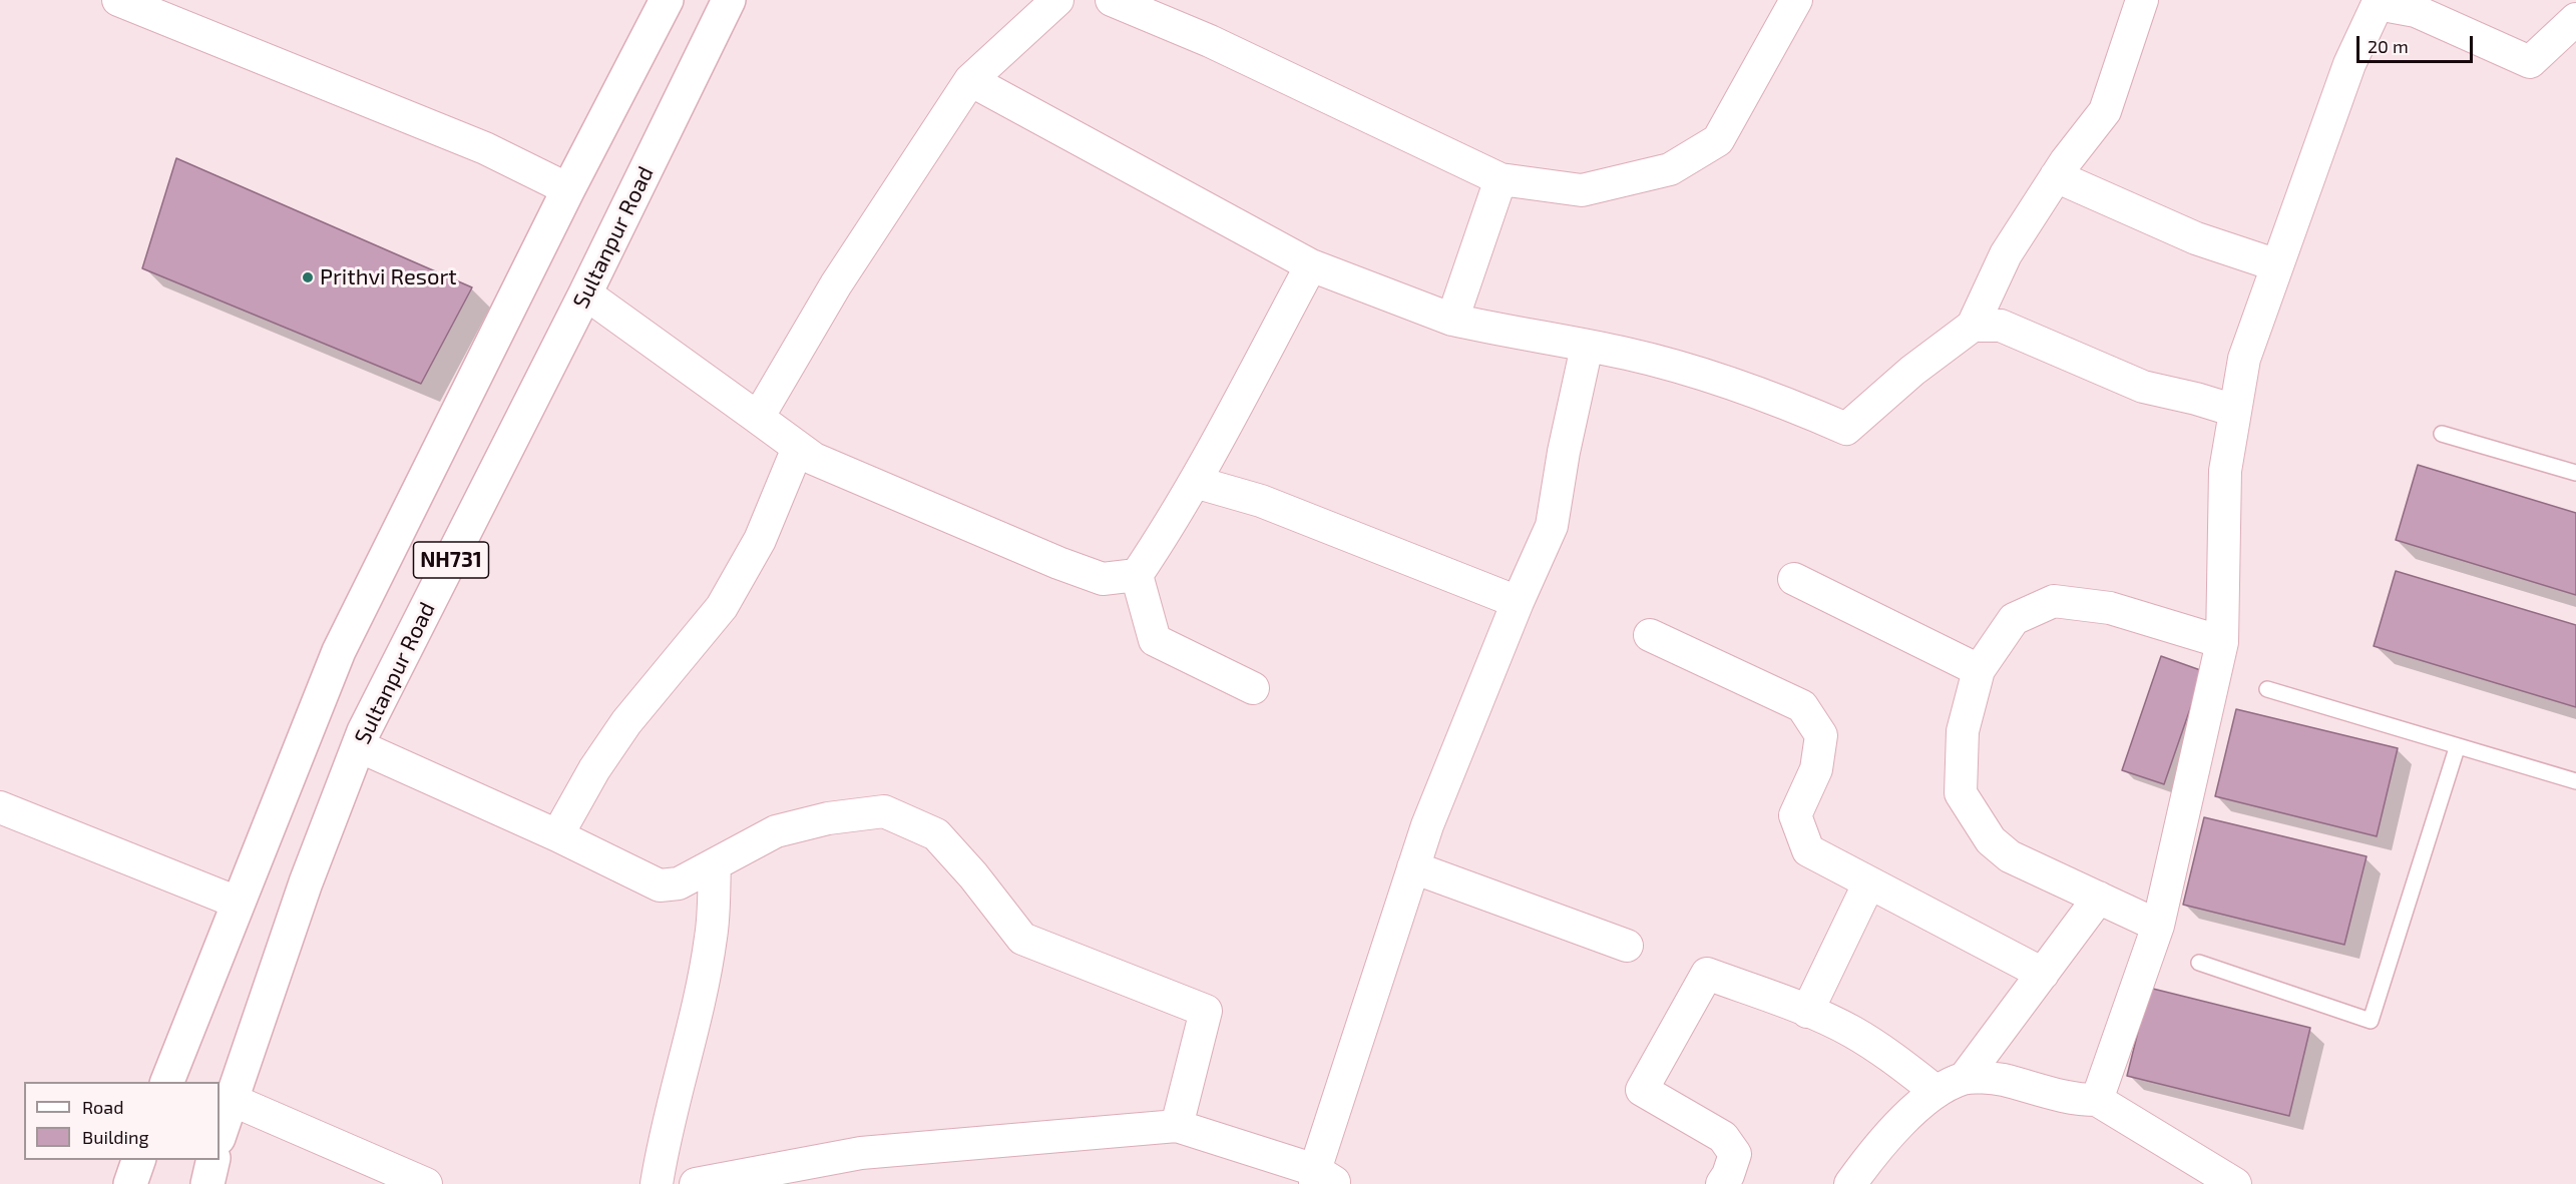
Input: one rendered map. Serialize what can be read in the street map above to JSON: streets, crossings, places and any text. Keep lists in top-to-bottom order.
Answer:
{
  "streets": {
    "highway": ["Sultanpur Road", "NH731"]
  },
  "places": ["Prithvi Resort"],
  "legend": ["Road", "Building"],
  "scale_bar": "20 m"
}
